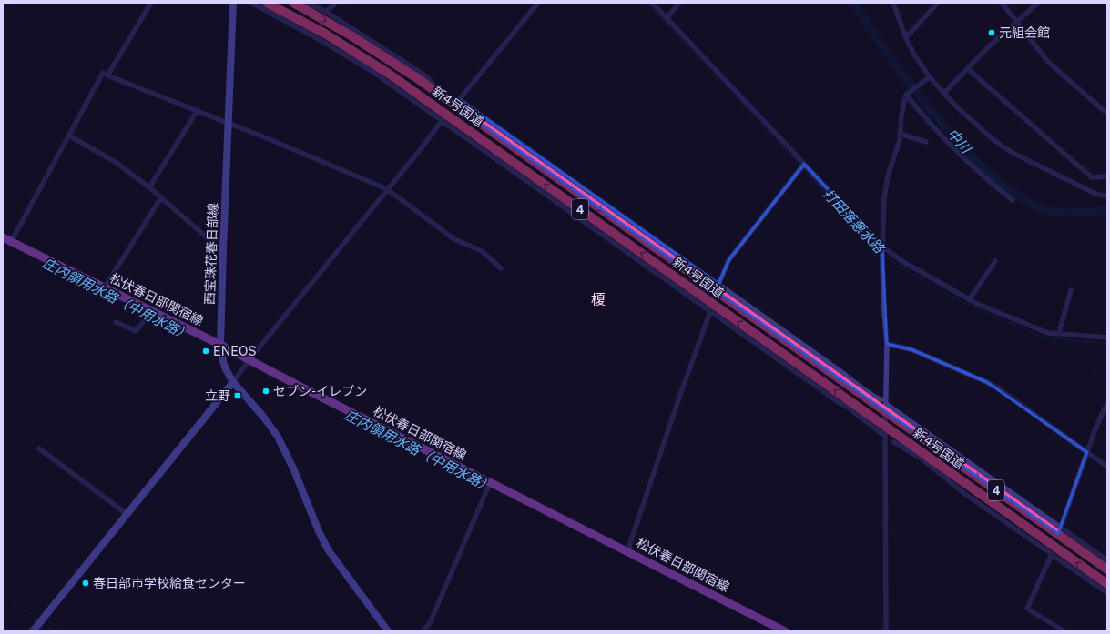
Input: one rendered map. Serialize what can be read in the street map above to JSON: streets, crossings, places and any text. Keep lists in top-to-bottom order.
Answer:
{
  "streets": {
    "highway": ["新4号国道", "4"],
    "main road": ["西宝珠花春日部線", "松伏春日部関宿線"]
  },
  "crossings": [
    ["西宝珠花春日部線", "松伏春日部関宿線"]
  ],
  "districts": ["榎"],
  "water": ["中川", "打田落悪水路", "庄内領用水路（中用水路）"],
  "places": {
    "other": [
      "元組会館",
      "ENEOS",
      "セブン-イレブン",
      "春日部市学校給食センター"
    ],
    "transit": ["立野"]
  }
}
